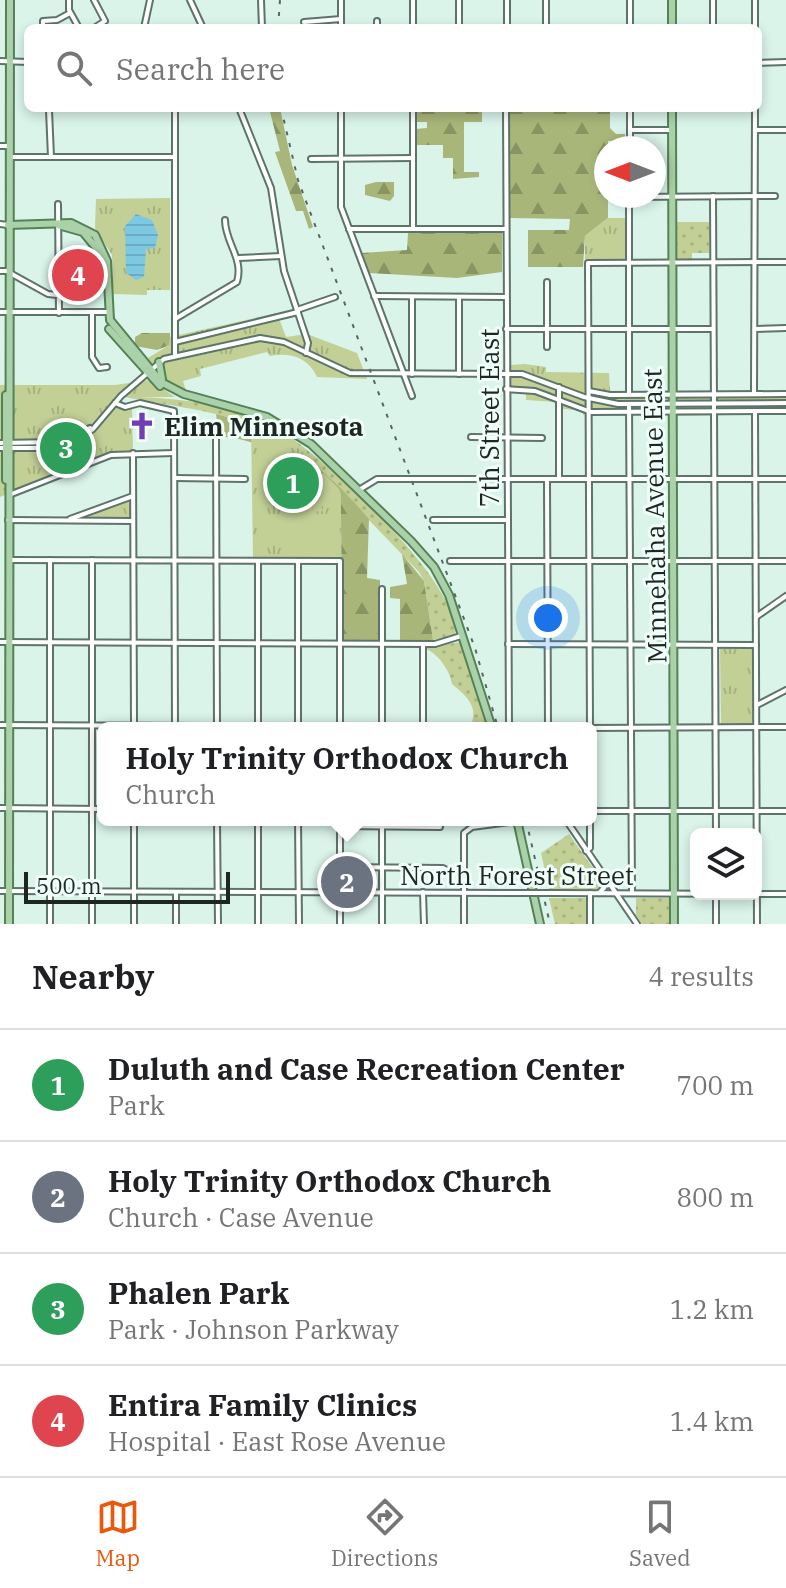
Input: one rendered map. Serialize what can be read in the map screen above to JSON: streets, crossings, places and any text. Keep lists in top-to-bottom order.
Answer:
{
  "streets": {
    "main road": ["Minnehaha Avenue East"],
    "street": ["7th Street East", "North Forest Street"]
  },
  "crossings": [
    ["Minnehaha Avenue East", "North Forest Street"]
  ],
  "places": {
    "church": ["Elim Minnesota"]
  },
  "scale_bar": "500 m",
  "north": "left",
  "page": {
    "search": "Search here",
    "pins": [
      "4",
      "3",
      "1",
      "2"
    ],
    "popup": ["Holy Trinity Orthodox Church", "Church"],
    "scale": "500 m",
    "heading": ["Nearby", "4 results"],
    "list": [
      {
        "mark": "1",
        "name": "Duluth and Case Recreation Center",
        "note": "Park",
        "value": "700 m"
      },
      {
        "mark": "2",
        "name": "Holy Trinity Orthodox Church",
        "note": "Church · Case Avenue",
        "value": "800 m"
      },
      {
        "mark": "3",
        "name": "Phalen Park",
        "note": "Park · Johnson Parkway",
        "value": "1.2 km"
      },
      {
        "mark": "4",
        "name": "Entira Family Clinics",
        "note": "Hospital · East Rose Avenue",
        "value": "1.4 km"
      }
    ],
    "nav": ["Map", "Directions", "Saved"]
  }
}
